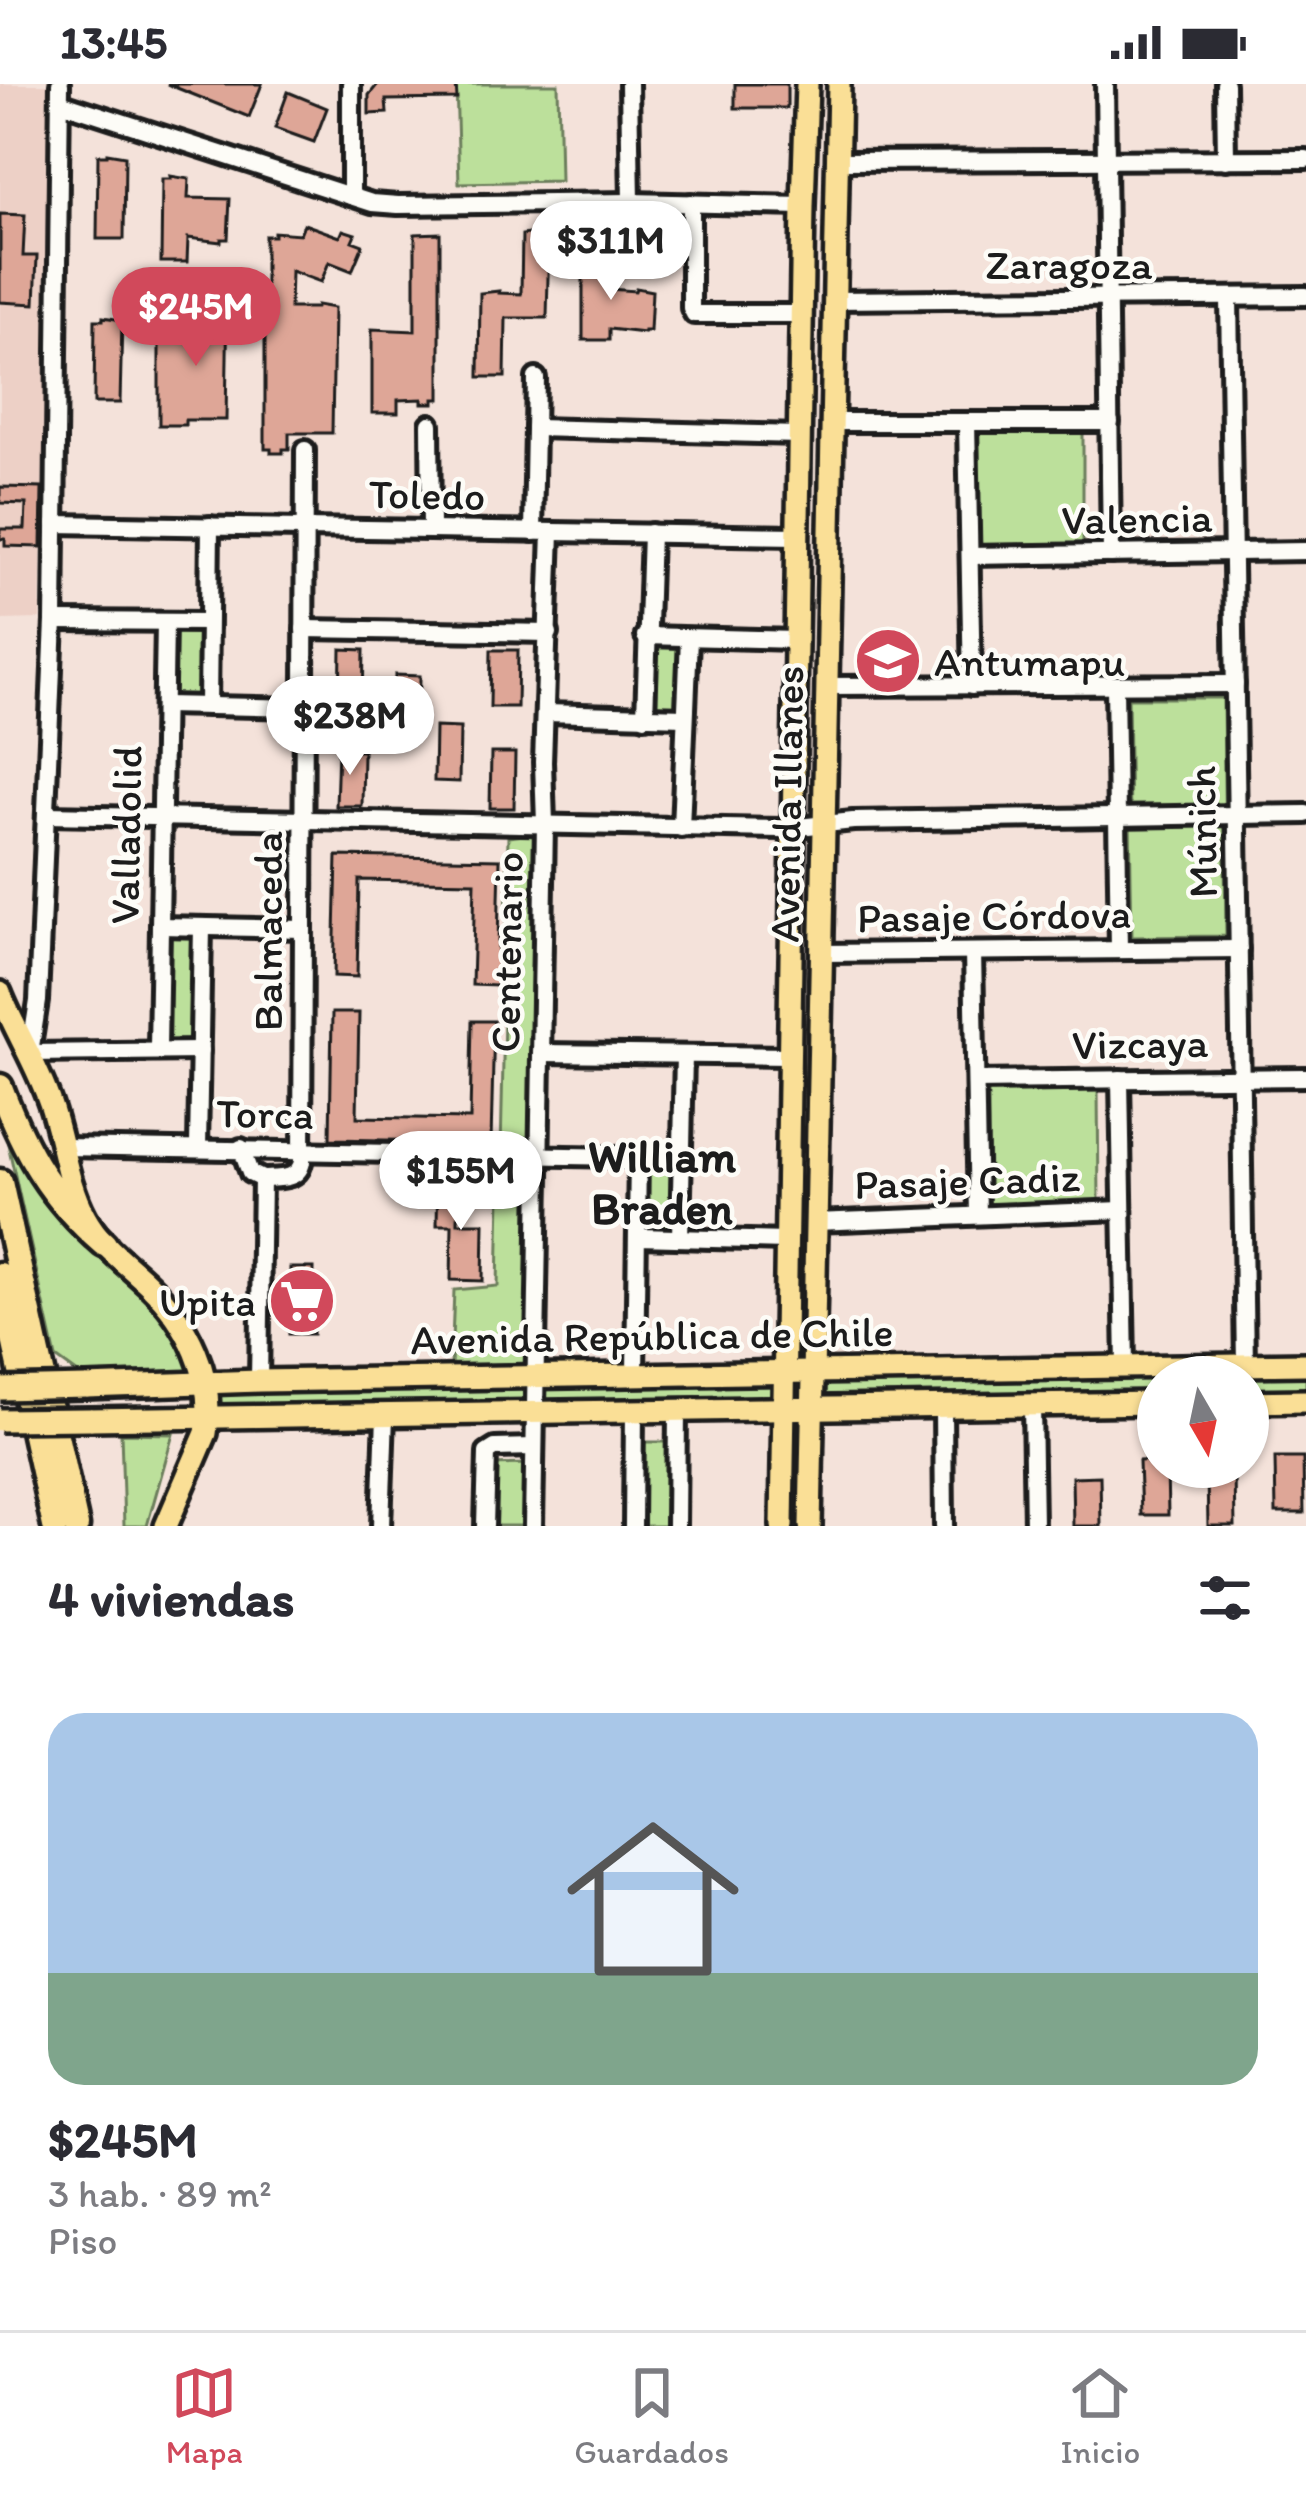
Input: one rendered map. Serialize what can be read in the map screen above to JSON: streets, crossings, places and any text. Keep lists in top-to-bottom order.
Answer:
{
  "streets": {
    "main road": ["Avenida Illanes", "Avenida República de Chile"],
    "street": [
      "Zaragoza",
      "Toledo",
      "Valencia",
      "Múnich",
      "Valladolid",
      "Pasaje Córdova",
      "Balmaceda",
      "Centenario",
      "Vizcaya",
      "Torca",
      "Pasaje Cadiz"
    ]
  },
  "crossings": [
    ["Zaragoza", "Avenida Illanes"],
    ["Zaragoza", "Múnich"],
    ["Toledo", "Avenida Illanes"],
    ["Toledo", "Balmaceda"],
    ["Toledo", "Centenario"],
    ["Valencia", "Múnich"],
    ["Avenida Illanes", "Pasaje Córdova"],
    ["Avenida Illanes", "Pasaje Cadiz"],
    ["Avenida Illanes", "Avenida República de Chile"],
    ["Múnich", "Pasaje Córdova"],
    ["Múnich", "Vizcaya"],
    ["Valladolid", "Torca"],
    ["Balmaceda", "Torca"],
    ["Centenario", "Torca"],
    ["Centenario", "Avenida República de Chile"]
  ],
  "districts": ["William Braden"],
  "places": {
    "school or university": ["Antumapu"],
    "supermarket": ["Upita"]
  },
  "north": "bottom",
  "page": {
    "status": "13:45",
    "price": [
      "$311M",
      "$245M",
      "$238M",
      "$155M"
    ],
    "heading": "4 viviendas",
    "list": [
      {
        "name": "$245M",
        "note": "3 hab. · 89 m² · Piso"
      }
    ],
    "tabs": ["Mapa", "Guardados", "Inicio"]
  }
}
